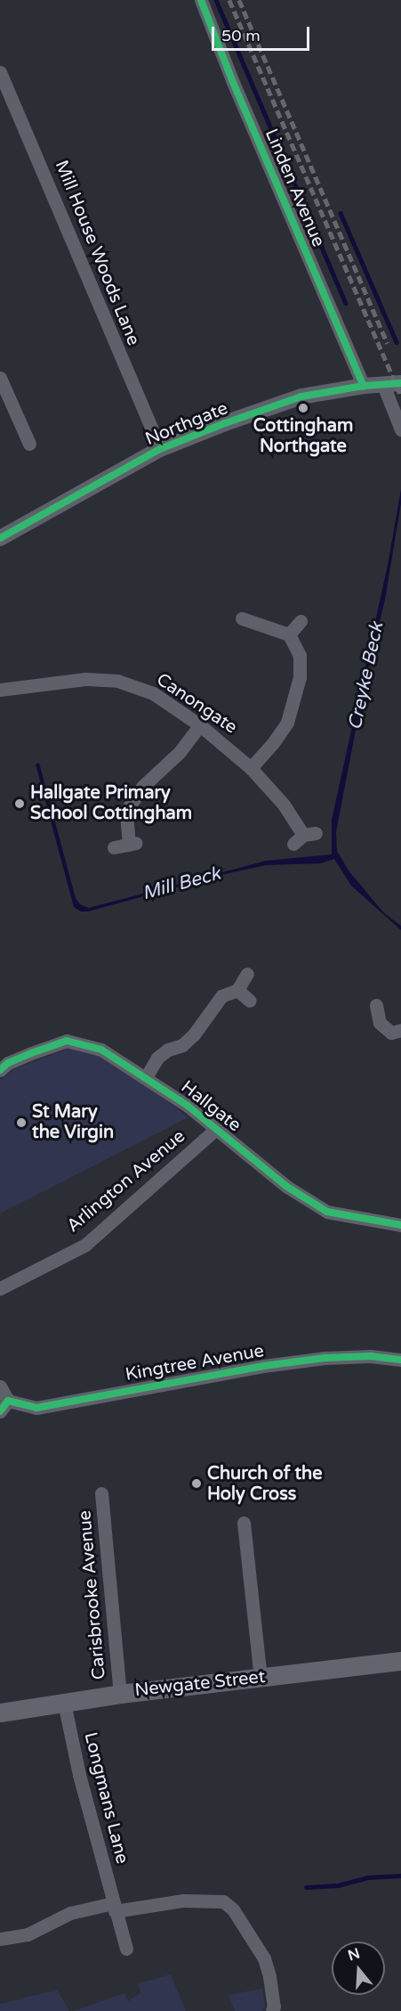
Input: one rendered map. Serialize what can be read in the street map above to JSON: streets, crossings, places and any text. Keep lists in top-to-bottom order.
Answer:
{
  "streets": {
    "main road": ["Newgate Street"],
    "street": [
      "Linden Avenue",
      "Mill House Woods Lane",
      "Northgate",
      "Canongate",
      "Hallgate",
      "Arlington Avenue",
      "Kingtree Avenue",
      "Carisbrooke Avenue",
      "Longmans Lane"
    ]
  },
  "crossings": [
    ["Linden Avenue", "Northgate"],
    ["Mill House Woods Lane", "Northgate"],
    ["Hallgate", "Arlington Avenue"],
    ["Carisbrooke Avenue", "Newgate Street"],
    ["Newgate Street", "Longmans Lane"]
  ],
  "water": ["Creyke Beck", "Mill Beck"],
  "places": [
    "Cottingham Northgate",
    "Hallgate Primary School Cottingham",
    "St Mary the Virgin",
    "Church of the Holy Cross"
  ],
  "scale_bar": "50 m",
  "north": "top"
}
